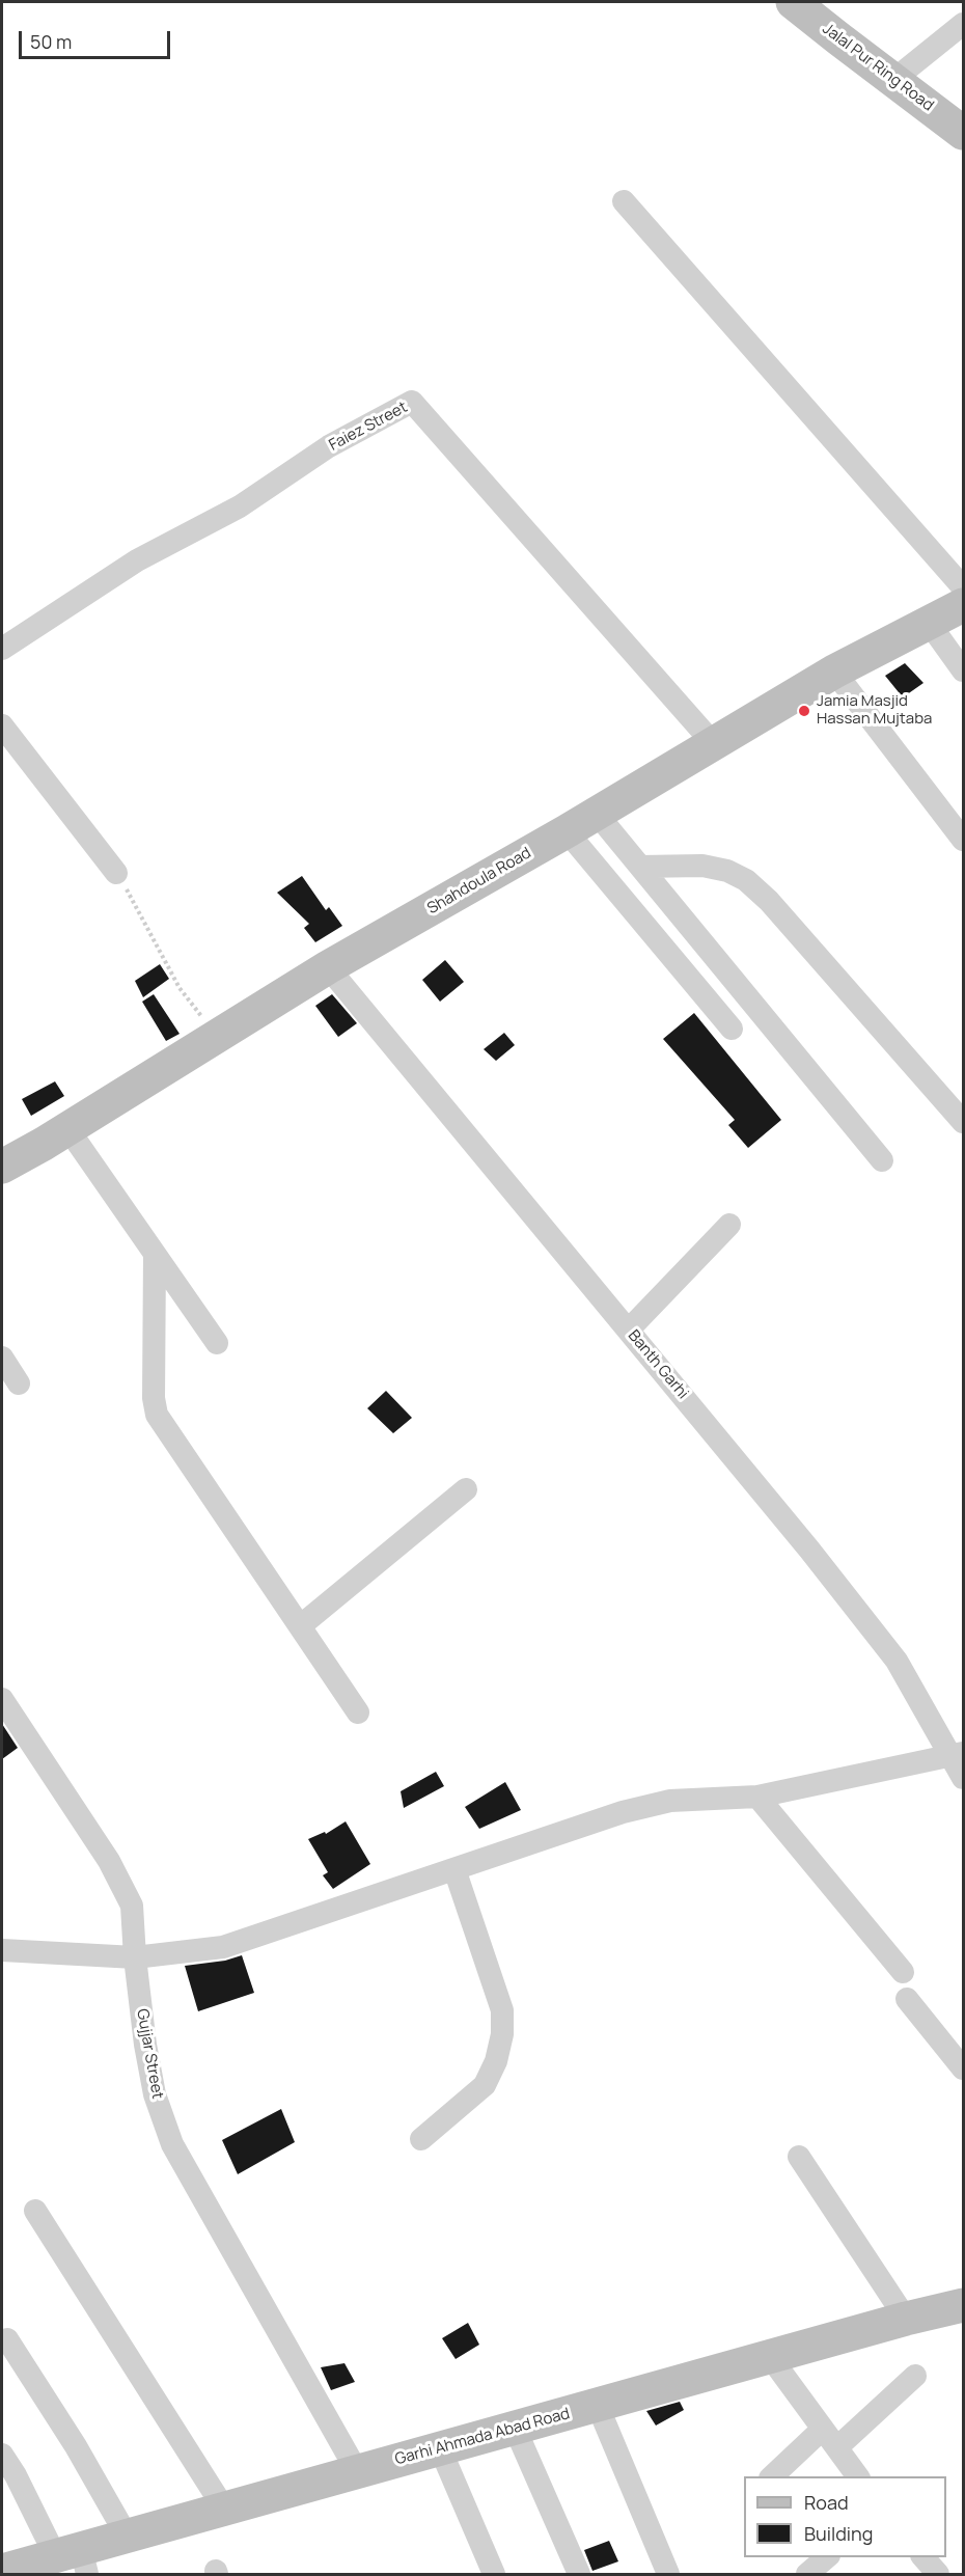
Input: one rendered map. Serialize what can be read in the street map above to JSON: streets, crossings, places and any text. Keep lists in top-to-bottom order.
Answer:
{
  "streets": {
    "street": [
      "Jalal Pur Ring Road",
      "Faiez Street",
      "Shahdoula Road",
      "Banth Garhi",
      "Gujjar Street",
      "Garhi Ahmada Abad Road"
    ]
  },
  "crossings": [
    ["Faiez Street", "Shahdoula Road"],
    ["Shahdoula Road", "Banth Garhi"],
    ["Gujjar Street", "Garhi Ahmada Abad Road"]
  ],
  "places": ["Jamia Masjid Hassan Mujtaba"],
  "legend": ["Road", "Building"],
  "scale_bar": "50 m"
}
